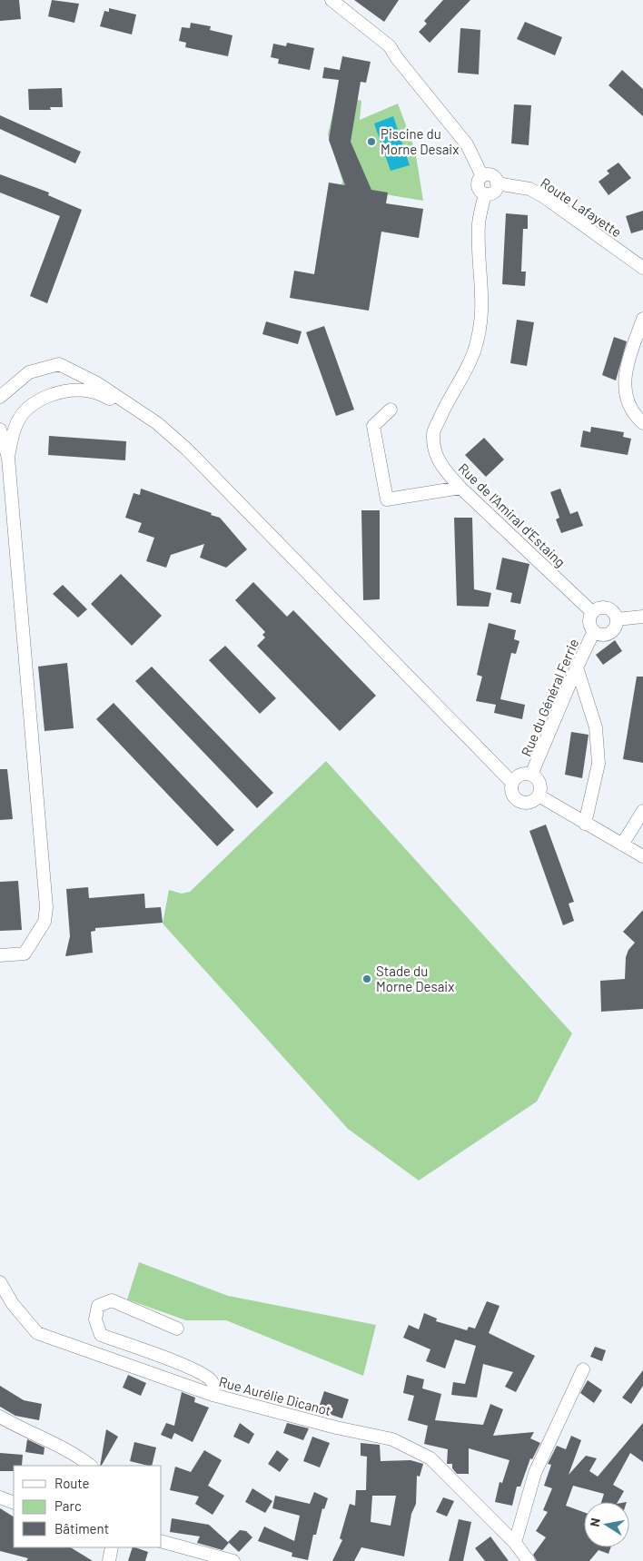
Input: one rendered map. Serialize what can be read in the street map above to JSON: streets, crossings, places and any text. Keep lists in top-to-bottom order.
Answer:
{
  "streets": {
    "street": [
      "Route Lafayette",
      "Rue de l'Amiral d'Estaing",
      "Rue du Général Ferrie",
      "Rue Aurélie Dicanot"
    ]
  },
  "crossings": [
    ["Route Lafayette", "Rue de l'Amiral d'Estaing"],
    ["Rue de l'Amiral d'Estaing", "Rue du Général Ferrie"]
  ],
  "places": ["Piscine du Morne Desaix", "Stade du Morne Desaix"],
  "legend": ["Route", "Parc", "Bâtiment"],
  "north": "left"
}
